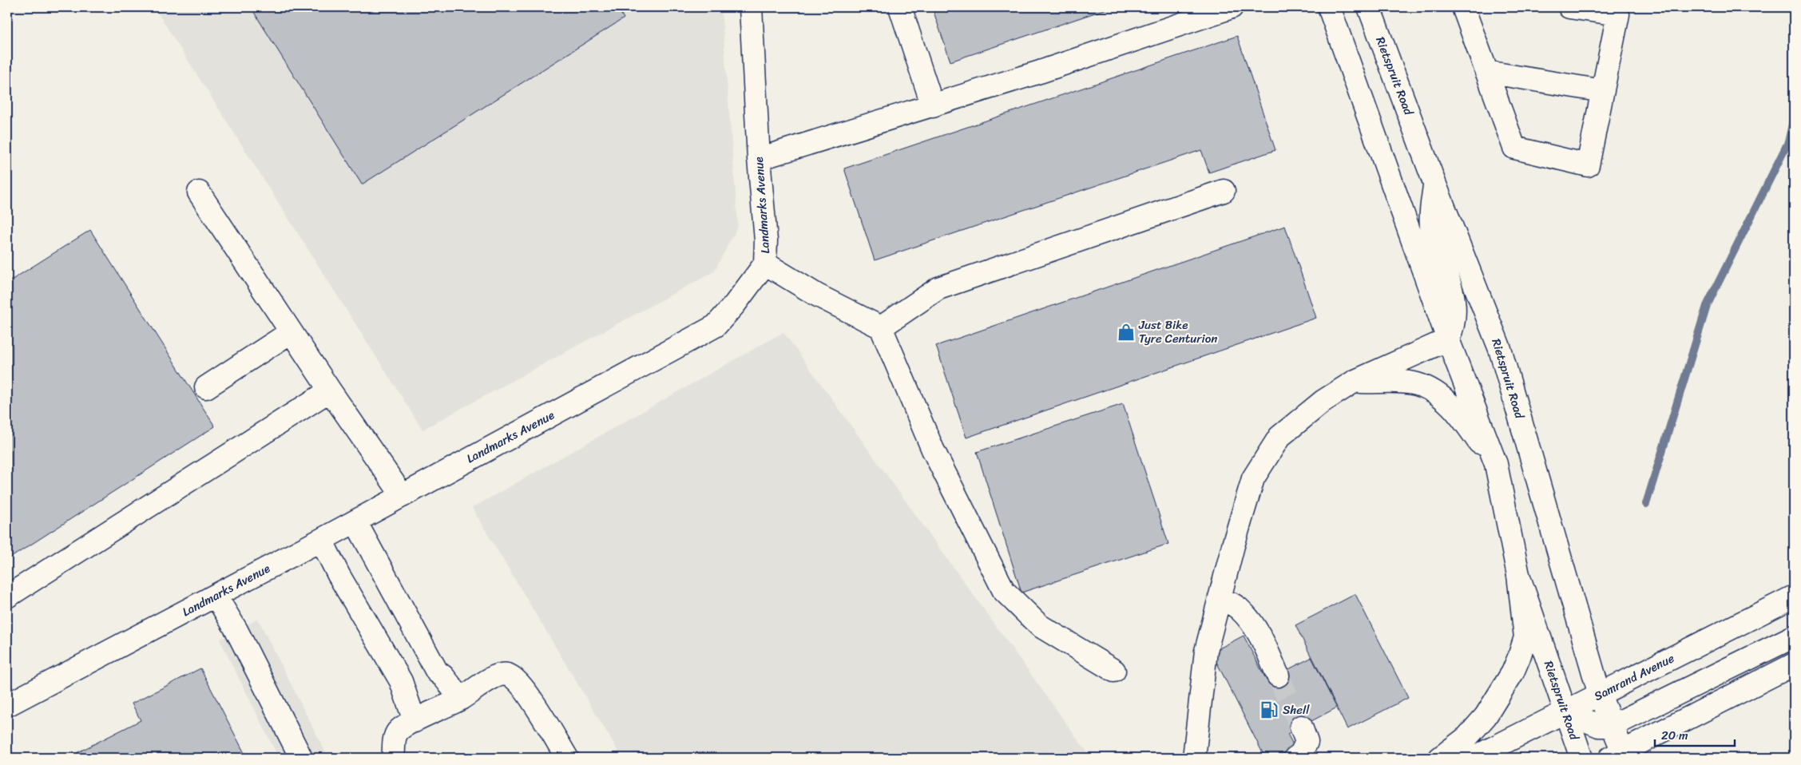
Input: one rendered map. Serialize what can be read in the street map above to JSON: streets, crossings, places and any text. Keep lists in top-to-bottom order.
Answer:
{
  "streets": {
    "street": ["Rietspruit Road", "Landmarks Avenue", "Samrand Avenue"]
  },
  "crossings": [
    ["Rietspruit Road", "Samrand Avenue"]
  ],
  "places": {
    "shop": ["Just Bike Tyre Centurion"],
    "fuel station": ["Shell"]
  },
  "scale_bar": "20 m"
}
